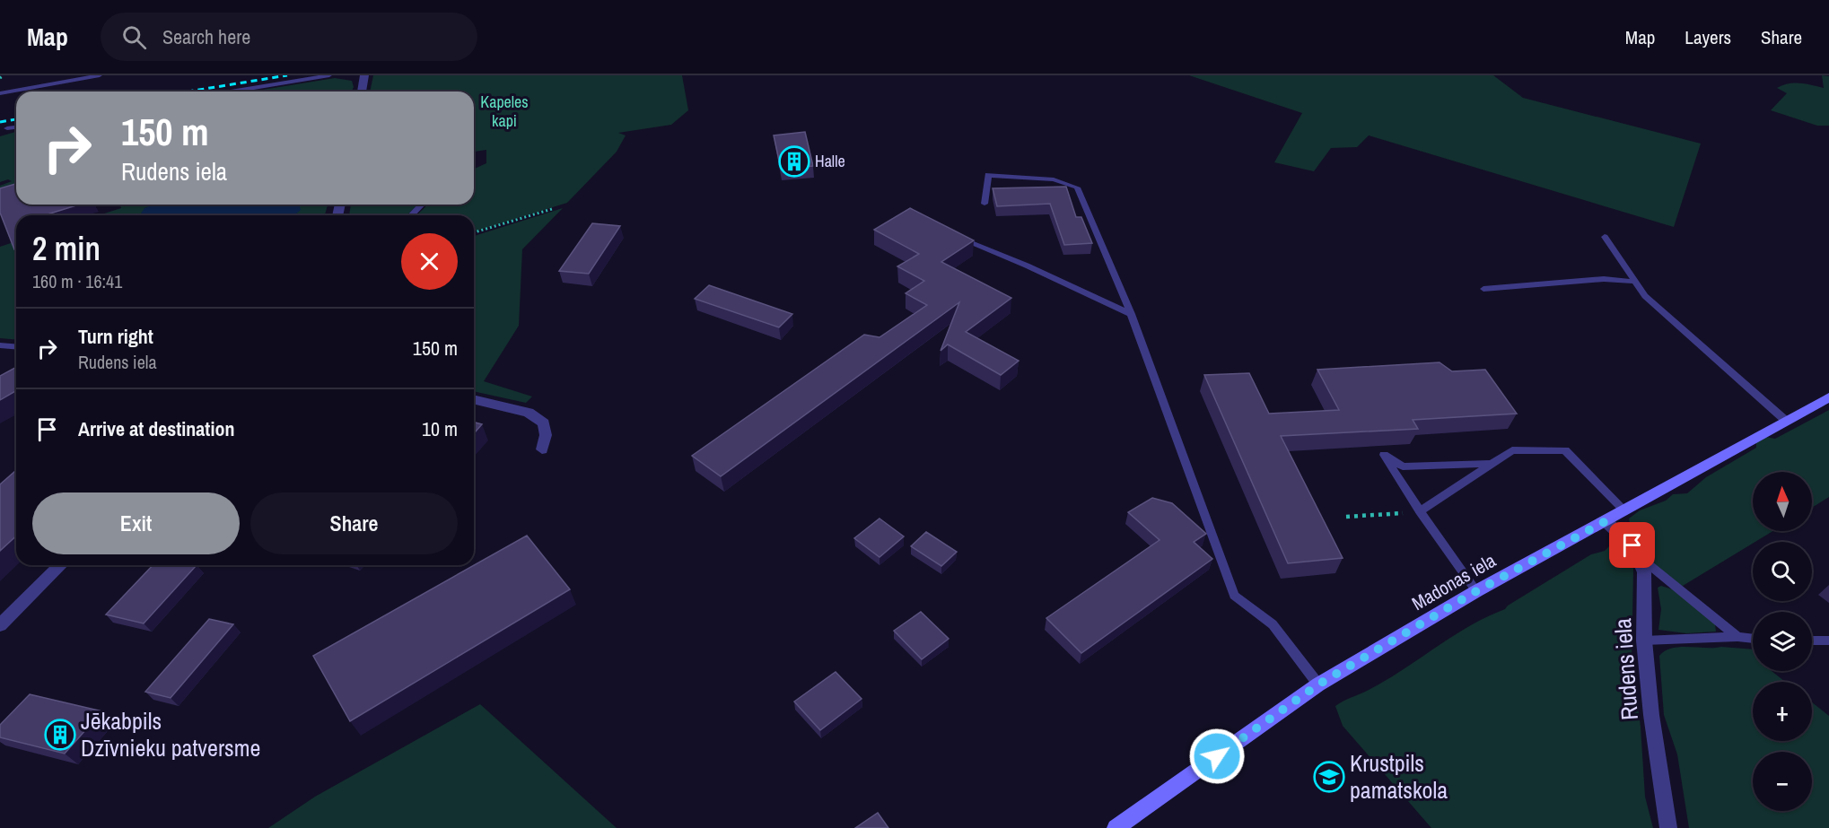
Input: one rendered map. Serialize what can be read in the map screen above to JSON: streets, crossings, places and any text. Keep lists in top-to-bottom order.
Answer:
{
  "streets": {
    "main road": ["Madonas iela"],
    "street": ["Rudens iela"]
  },
  "crossings": [
    ["Madonas iela", "Rudens iela"]
  ],
  "parks": ["Kapeles kapi"],
  "places": {
    "building": ["Halle", "Jēkabpils Dzīvnieku patversme"],
    "school or university": ["Krustpils pamatskola"]
  },
  "north": "top",
  "page": {
    "header": "Map",
    "search": "Search here",
    "nav": ["Map", "Layers", "Share"],
    "turn": ["150 m", "Rudens iela"],
    "heading": ["2 min", "160 m · 16:41"],
    "list": [
      {
        "name": "Turn right",
        "note": "Rudens iela",
        "value": "150 m"
      },
      {
        "name": "Arrive at destination",
        "value": "10 m"
      }
    ],
    "map_buttons": ["+", "−"],
    "buttons": ["Exit", "Share"]
  }
}
